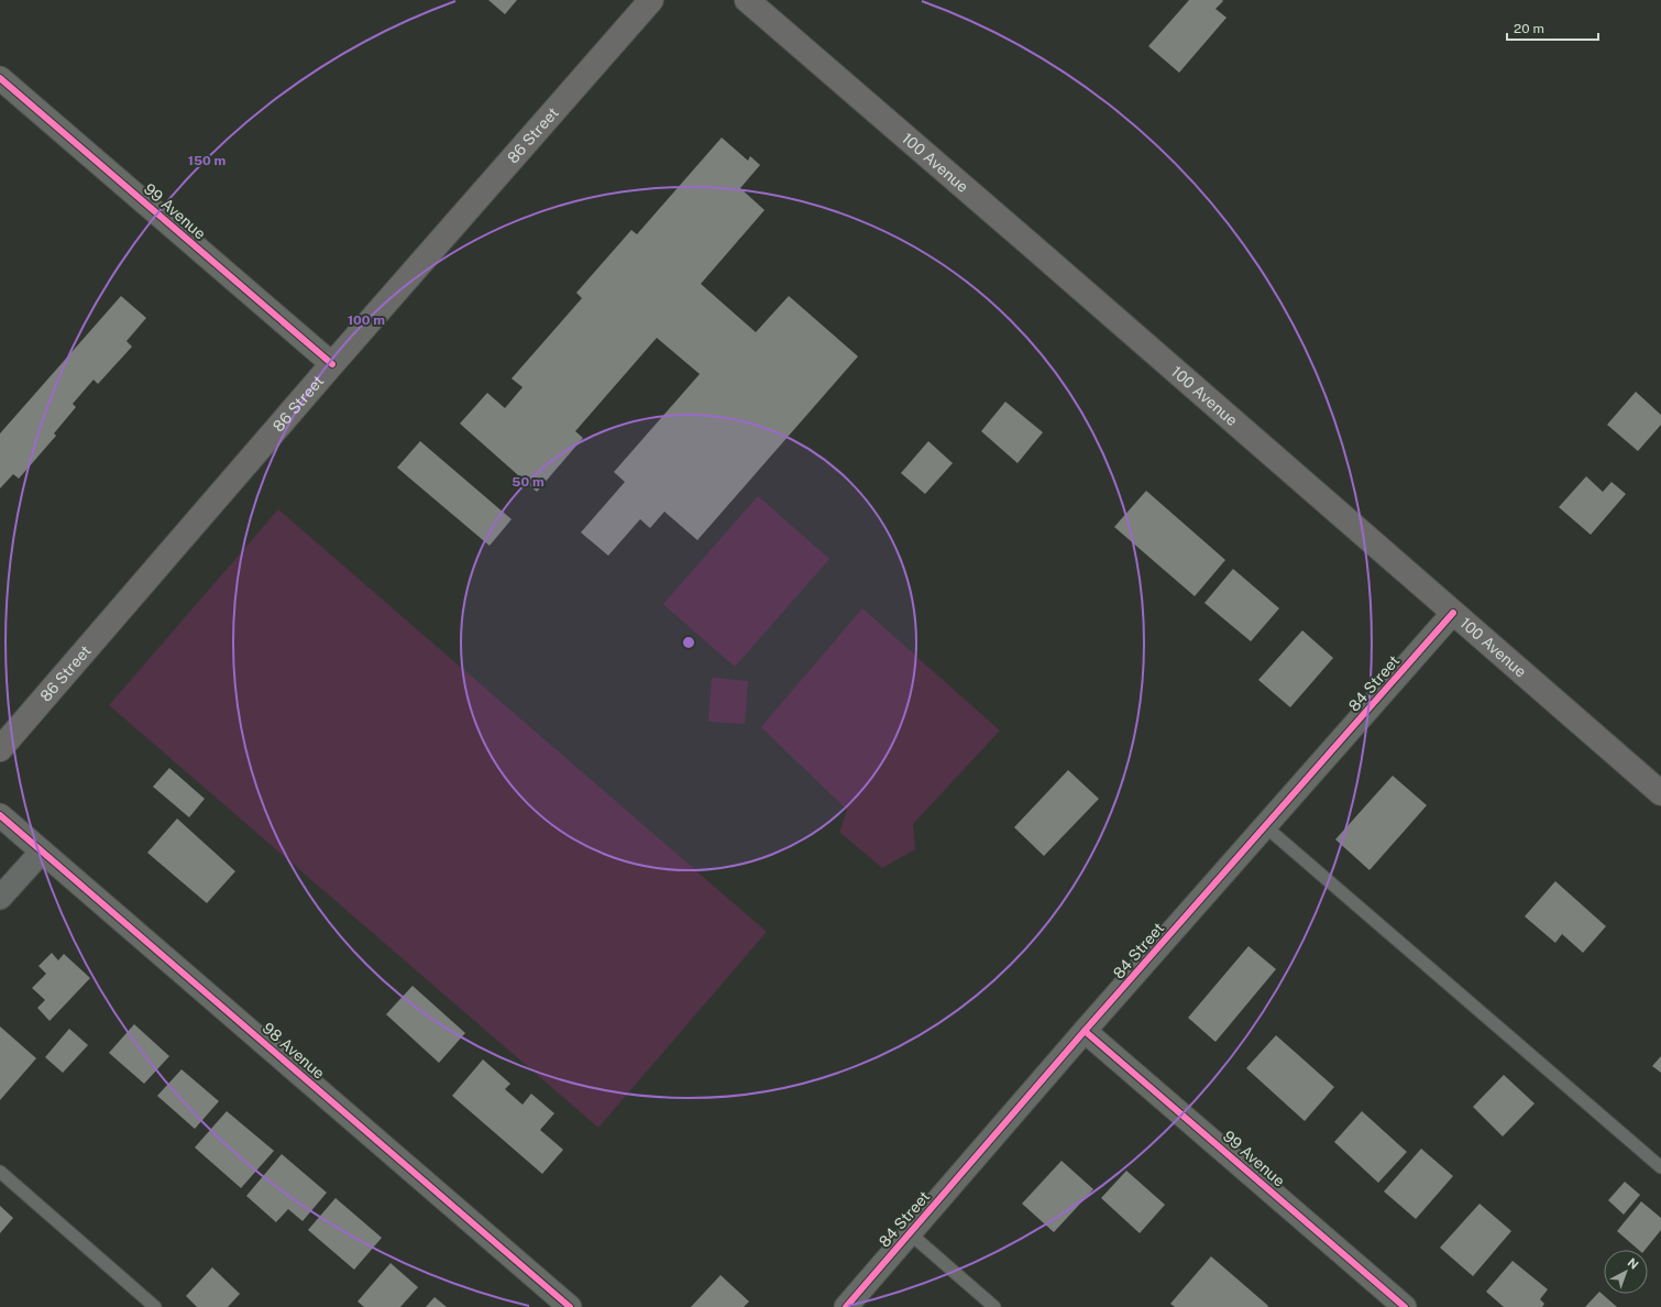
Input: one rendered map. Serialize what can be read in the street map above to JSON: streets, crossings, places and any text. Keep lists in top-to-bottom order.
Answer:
{
  "streets": {
    "main road": ["86 Street", "100 Avenue"],
    "street": ["99 Avenue", "84 Street", "98 Avenue"]
  },
  "crossings": [
    ["86 Street", "99 Avenue"],
    ["100 Avenue", "84 Street"],
    ["99 Avenue", "84 Street"]
  ],
  "scale_bar": "20 m",
  "north": "top right",
  "rings": ["150 m", "100 m", "50 m"]
}
